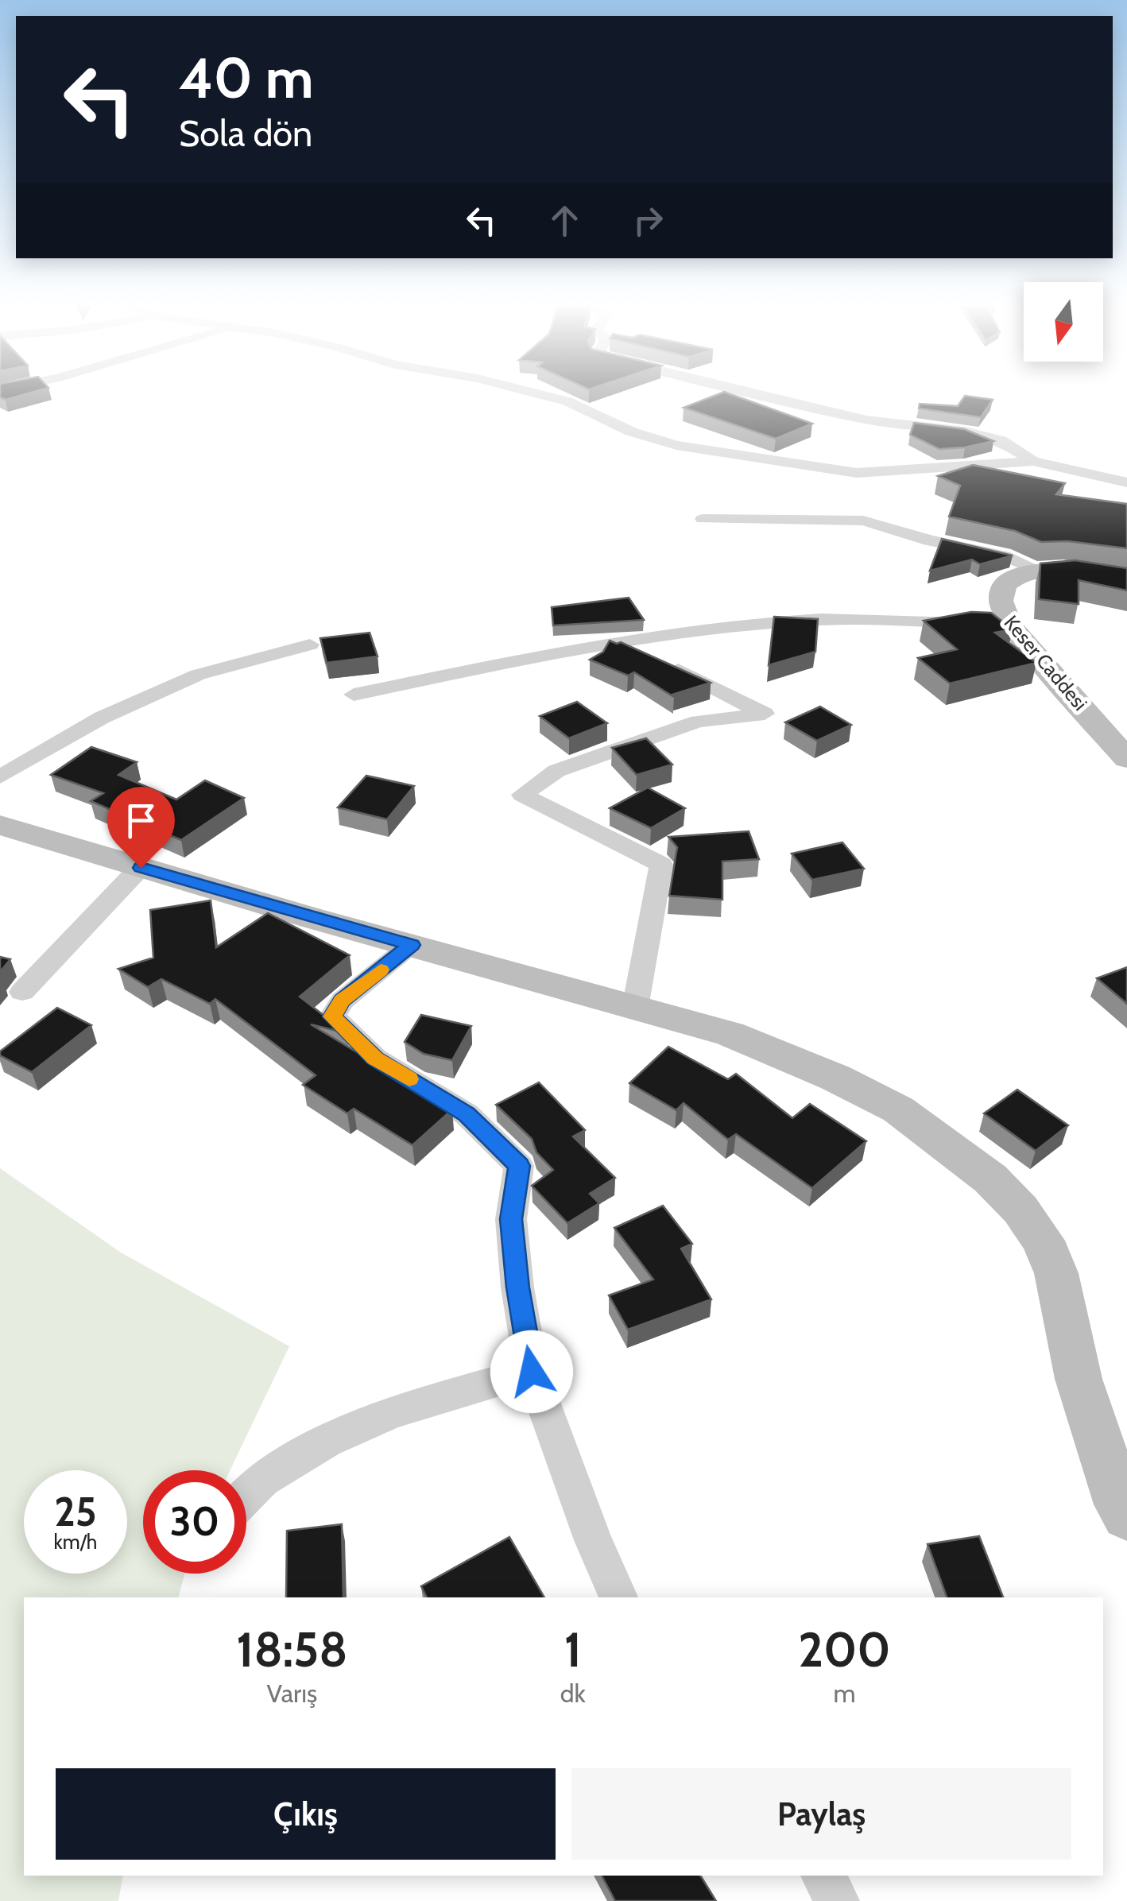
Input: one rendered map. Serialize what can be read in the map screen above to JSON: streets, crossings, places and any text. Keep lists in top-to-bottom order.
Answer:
{
  "streets": {
    "main road": ["Keser Caddesi"]
  },
  "north": "bottom",
  "page": {
    "turn": ["40 m", "Sola dön"],
    "speed": "25 km/h",
    "limit": "30",
    "eta": [
      "18:58",
      "Varış",
      "1",
      "dk",
      "200",
      "m"
    ],
    "buttons": ["Çıkış", "Paylaş"]
  }
}
